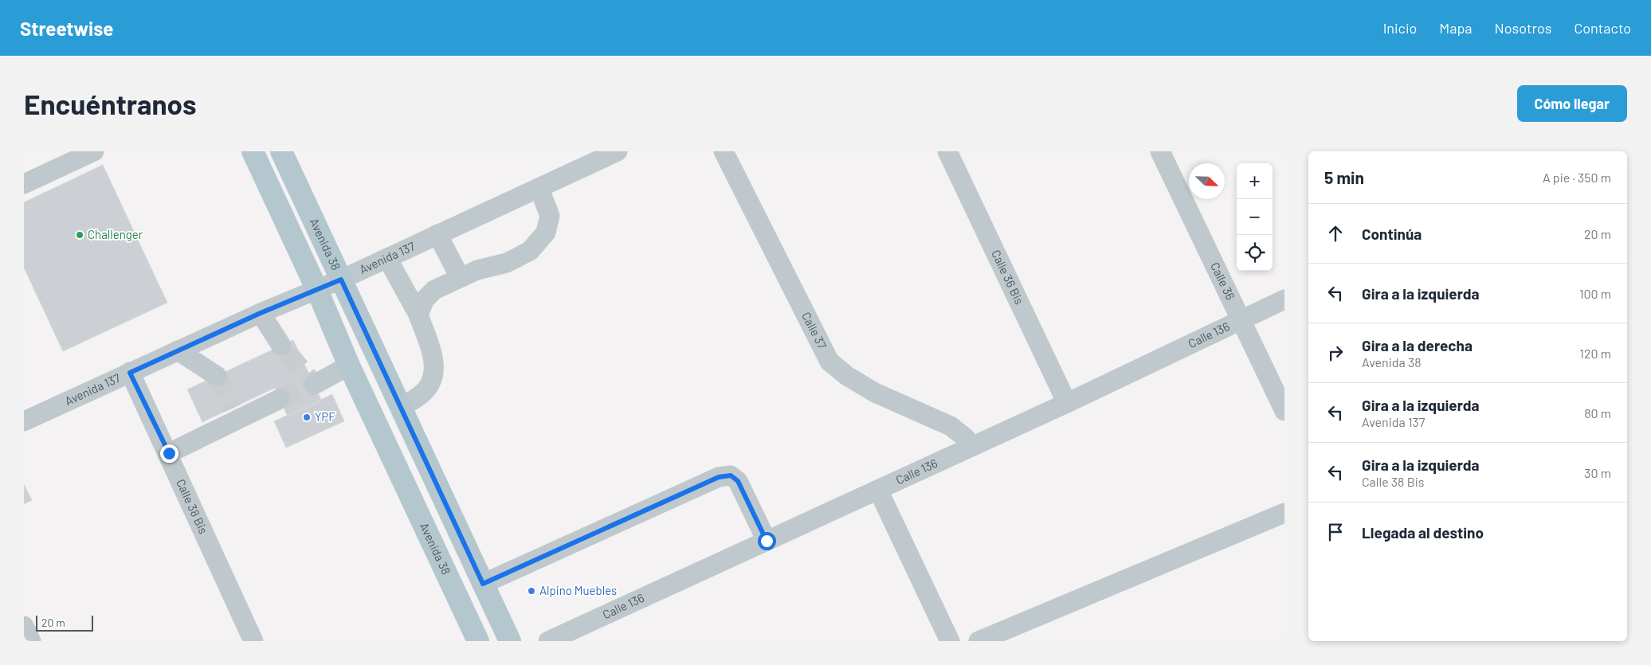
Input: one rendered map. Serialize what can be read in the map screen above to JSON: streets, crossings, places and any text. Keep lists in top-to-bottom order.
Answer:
{
  "streets": {
    "main road": ["Avenida 38"],
    "street": [
      "Avenida 137",
      "Calle 36 Bis",
      "Calle 36",
      "Calle 37",
      "Calle 136",
      "Calle 38 Bis"
    ]
  },
  "crossings": [
    ["Avenida 38", "Avenida 137"],
    ["Avenida 137", "Calle 38 Bis"],
    ["Calle 36 Bis", "Calle 136"],
    ["Calle 36", "Calle 136"],
    ["Calle 37", "Calle 136"]
  ],
  "places": ["Challenger", "YPF", "Alpino Muebles"],
  "scale_bar": "20 m",
  "north": "bottom right",
  "page": {
    "header": "Streetwise",
    "nav": [
      "Inicio",
      "Mapa",
      "Nosotros",
      "Contacto"
    ],
    "buttons": "Cómo llegar",
    "title": "Encuéntranos",
    "heading": ["5 min", "A pie · 350 m"],
    "map_buttons": ["+", "−"],
    "list": [
      ["Continúa", "20 m"],
      ["Gira a la izquierda", "100 m"],
      ["Gira a la derecha", "Avenida 38", "120 m"],
      ["Gira a la izquierda", "Avenida 137", "80 m"],
      ["Gira a la izquierda", "Calle 38 Bis", "30 m"],
      "Llegada al destino"
    ],
    "scale": "20 m"
  }
}
